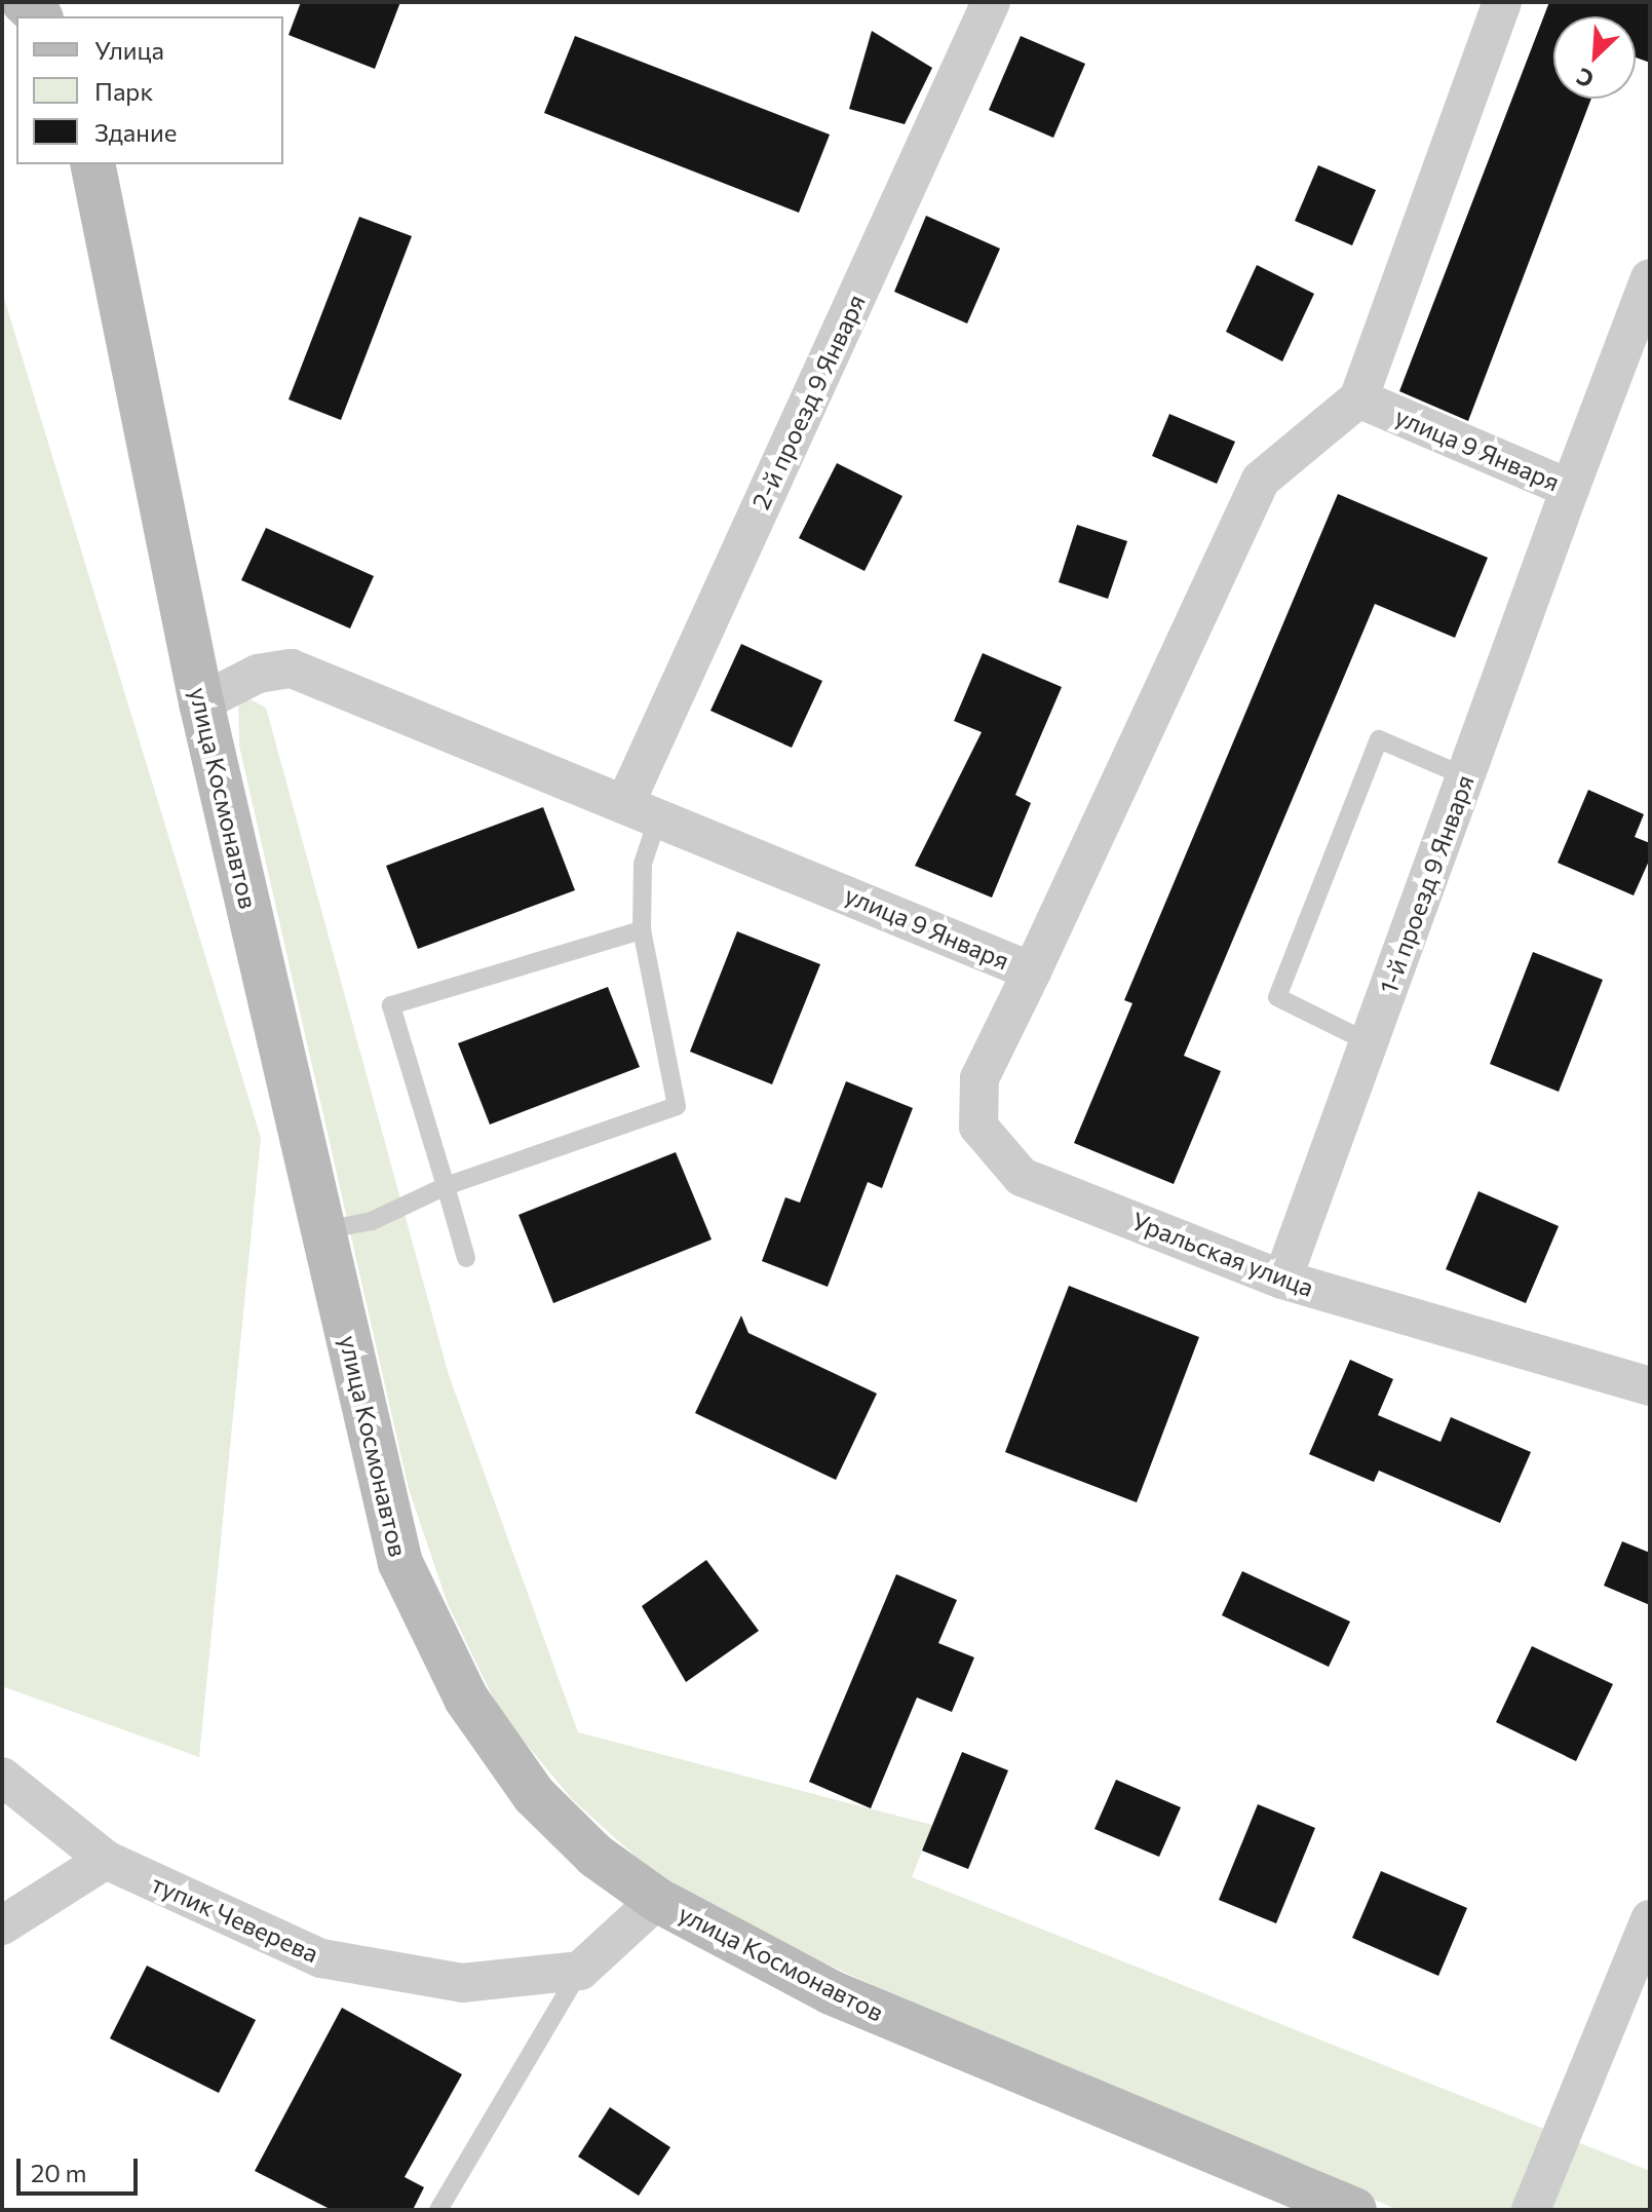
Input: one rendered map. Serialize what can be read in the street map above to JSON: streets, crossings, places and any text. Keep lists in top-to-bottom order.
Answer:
{
  "streets": {
    "main road": ["улица Космонавтов"],
    "street": [
      "2-й проезд 9 Января",
      "улица 9 Января",
      "1-й проезд 9 Января",
      "Уральская улица",
      "тупик Чеверева"
    ]
  },
  "crossings": [
    ["2-й проезд 9 Января", "улица 9 Января"],
    ["улица 9 Января", "улица Космонавтов"],
    ["улица 9 Января", "1-й проезд 9 Января"],
    ["улица 9 Января", "Уральская улица"],
    ["1-й проезд 9 Января", "Уральская улица"]
  ],
  "legend": ["Улица", "Парк", "Здание"],
  "scale_bar": "20 m",
  "north": "bottom left"
}
